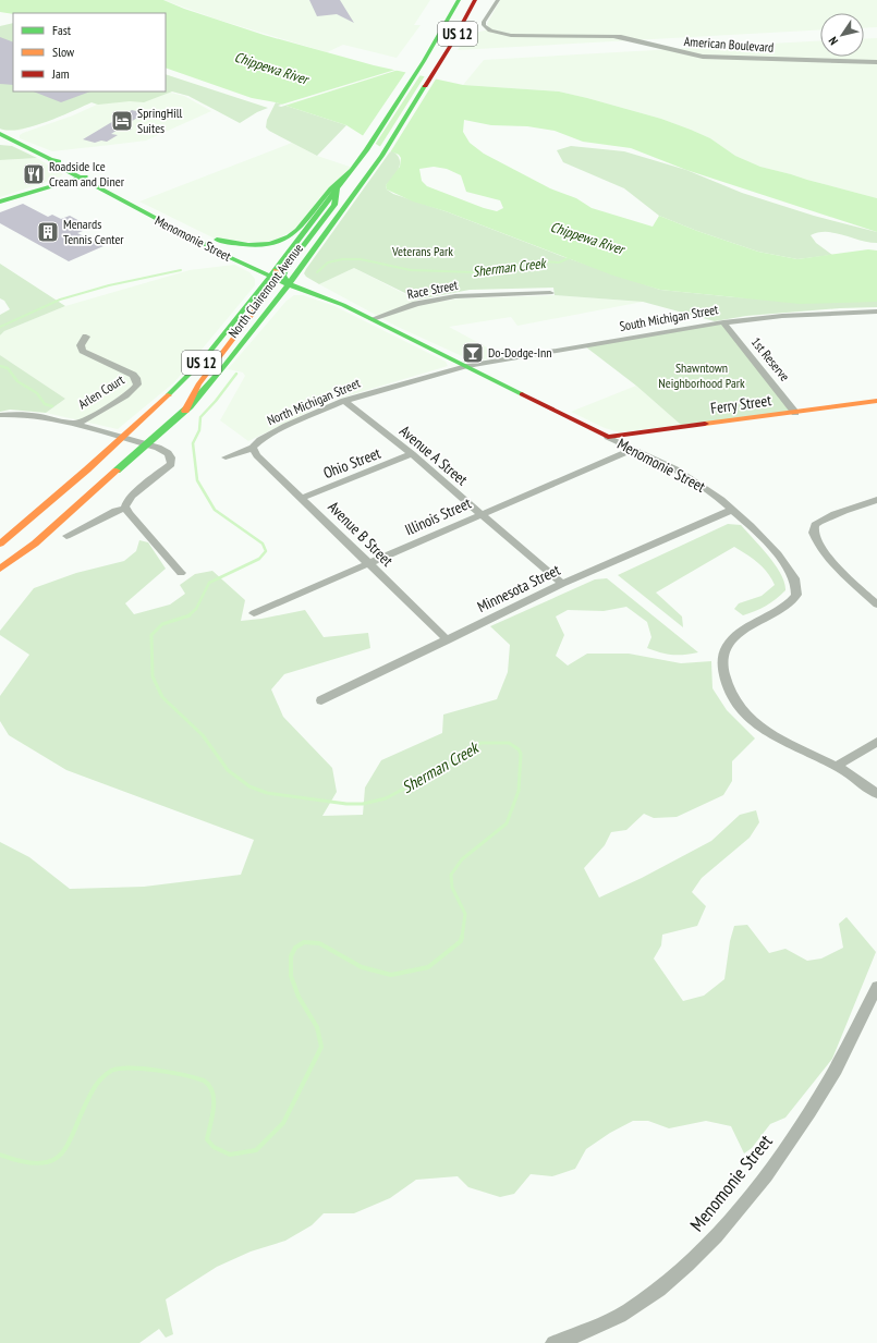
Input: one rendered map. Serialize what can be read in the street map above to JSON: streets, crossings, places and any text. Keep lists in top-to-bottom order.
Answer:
{
  "streets": {
    "main road": [
      "US 12",
      "Menomonie Street",
      "North Clairemont Avenue",
      "Ferry Street"
    ],
    "street": [
      "American Boulevard",
      "Race Street",
      "South Michigan Street",
      "1st Reserve",
      "Arlen Court",
      "North Michigan Street",
      "Avenue A Street",
      "Ohio Street",
      "Illinois Street",
      "Avenue B Street",
      "Minnesota Street"
    ]
  },
  "crossings": [
    ["Menomonie Street", "Race Street"],
    ["Menomonie Street", "North Clairemont Avenue"],
    ["Menomonie Street", "South Michigan Street"],
    ["Menomonie Street", "North Michigan Street"],
    ["Menomonie Street", "Ferry Street"],
    ["Menomonie Street", "Illinois Street"],
    ["Menomonie Street", "Minnesota Street"],
    ["South Michigan Street", "1st Reserve"],
    ["South Michigan Street", "North Michigan Street"],
    ["1st Reserve", "Ferry Street"],
    ["North Michigan Street", "Avenue A Street"],
    ["North Michigan Street", "Avenue B Street"],
    ["Avenue A Street", "Ohio Street"],
    ["Avenue A Street", "Illinois Street"],
    ["Avenue A Street", "Minnesota Street"],
    ["Ohio Street", "Avenue B Street"],
    ["Illinois Street", "Avenue B Street"],
    ["Avenue B Street", "Minnesota Street"]
  ],
  "water": ["Chippewa River", "Sherman Creek"],
  "parks": ["Veterans Park", "Shawntown Neighborhood Park"],
  "places": {
    "hotel": ["SpringHill Suites"],
    "restaurant": ["Roadside Ice Cream and Diner"],
    "building": ["Menards Tennis Center"],
    "bar": ["Do-Dodge-Inn"]
  },
  "legend": ["Fast", "Slow", "Jam"],
  "north": "bottom left"
}
